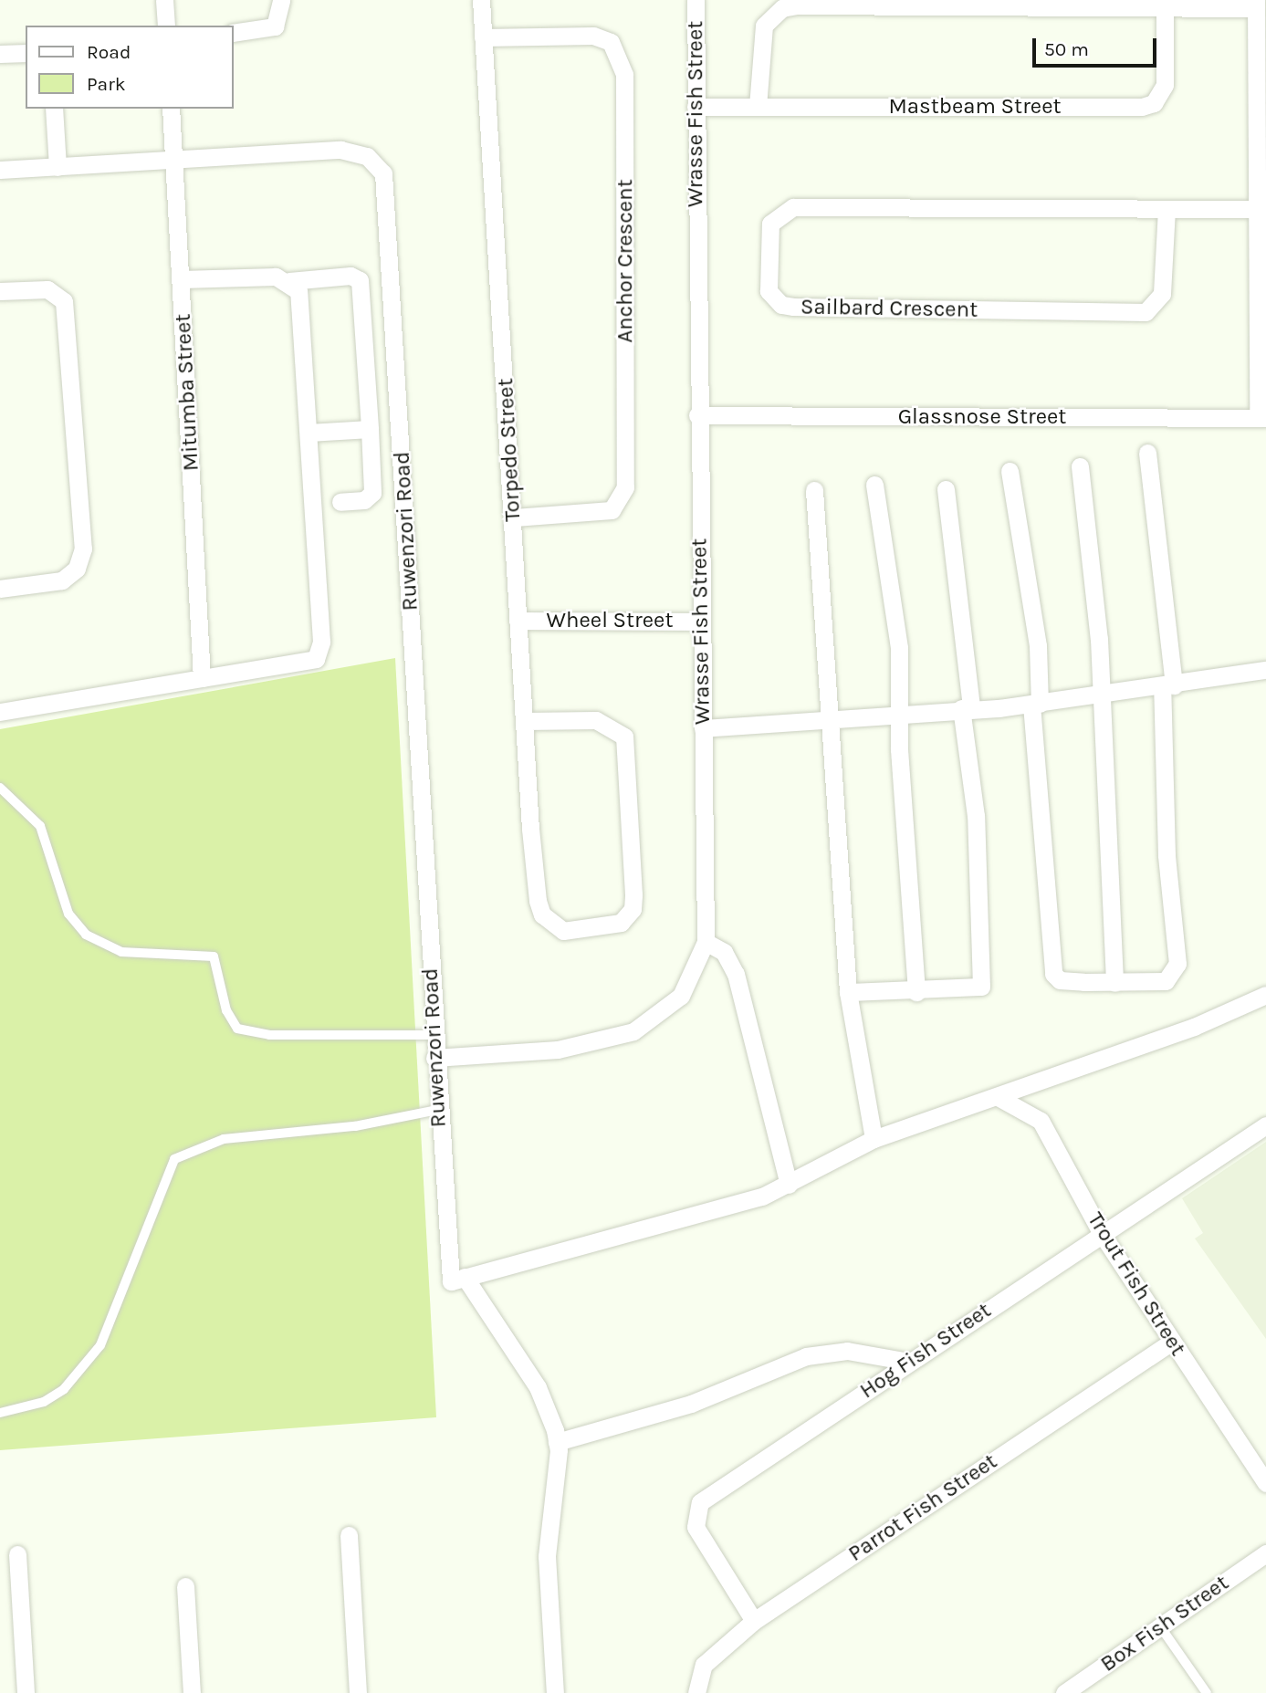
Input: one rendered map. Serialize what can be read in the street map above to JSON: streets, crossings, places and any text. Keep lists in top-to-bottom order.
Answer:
{
  "streets": {
    "street": [
      "Mastbeam Street",
      "Wrasse Fish Street",
      "Anchor Crescent",
      "Sailbard Crescent",
      "Mitumba Street",
      "Glassnose Street",
      "Torpedo Street",
      "Ruwenzori Road",
      "Wheel Street",
      "Trout Fish Street",
      "Hog Fish Street",
      "Parrot Fish Street",
      "Box Fish Street"
    ]
  },
  "crossings": [
    ["Mastbeam Street", "Wrasse Fish Street"],
    ["Wrasse Fish Street", "Glassnose Street"],
    ["Wrasse Fish Street", "Ruwenzori Road"],
    ["Wrasse Fish Street", "Wheel Street"],
    ["Anchor Crescent", "Torpedo Street"],
    ["Mitumba Street", "Ruwenzori Road"],
    ["Torpedo Street", "Wheel Street"],
    ["Trout Fish Street", "Hog Fish Street"],
    ["Trout Fish Street", "Parrot Fish Street"],
    ["Hog Fish Street", "Parrot Fish Street"]
  ],
  "legend": ["Road", "Park"],
  "scale_bar": "50 m"
}
